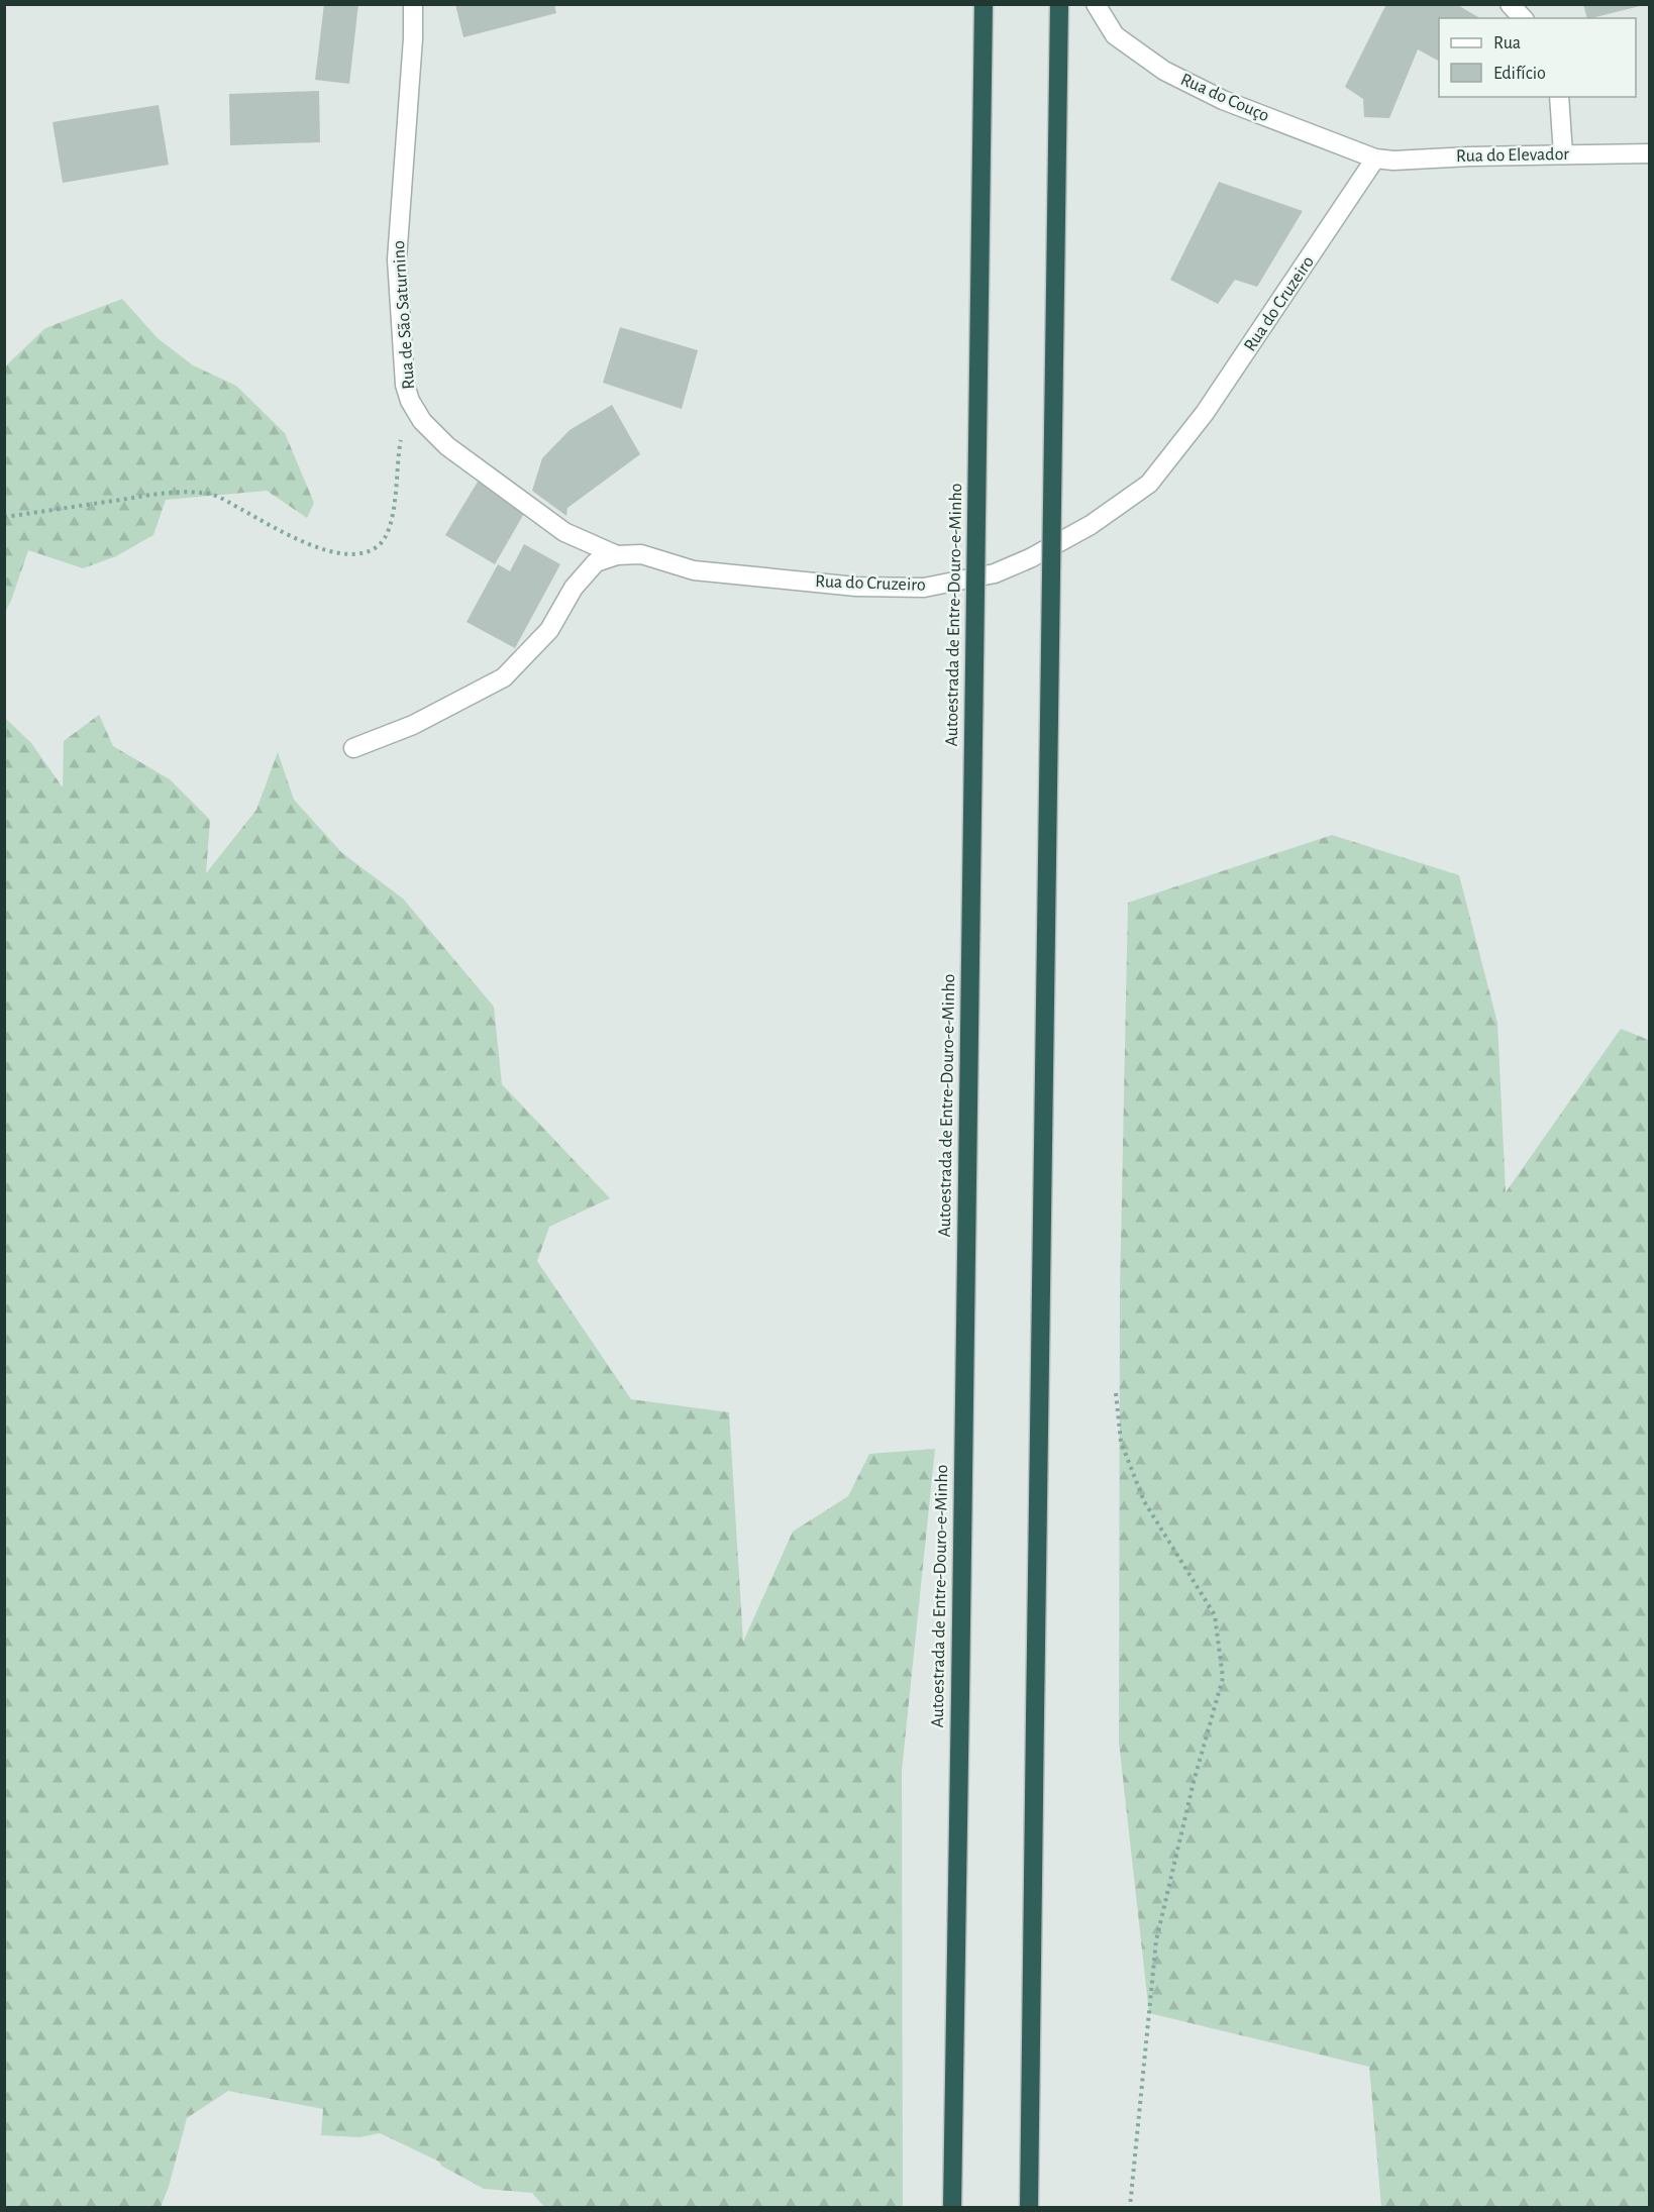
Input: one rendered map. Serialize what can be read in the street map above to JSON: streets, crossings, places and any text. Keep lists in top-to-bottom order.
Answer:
{
  "streets": {
    "highway": ["Autoestrada de Entre-Douro-e-Minho"],
    "street": [
      "Rua do Couço",
      "Rua do Elevador",
      "Rua do Cruzeiro",
      "Rua de São Saturnino"
    ]
  },
  "crossings": [
    ["Rua do Couço", "Rua do Elevador"],
    ["Rua do Couço", "Rua do Cruzeiro"],
    ["Rua do Elevador", "Rua do Cruzeiro"],
    ["Rua do Cruzeiro", "Rua de São Saturnino"]
  ],
  "legend": ["Rua", "Edifício"]
}
